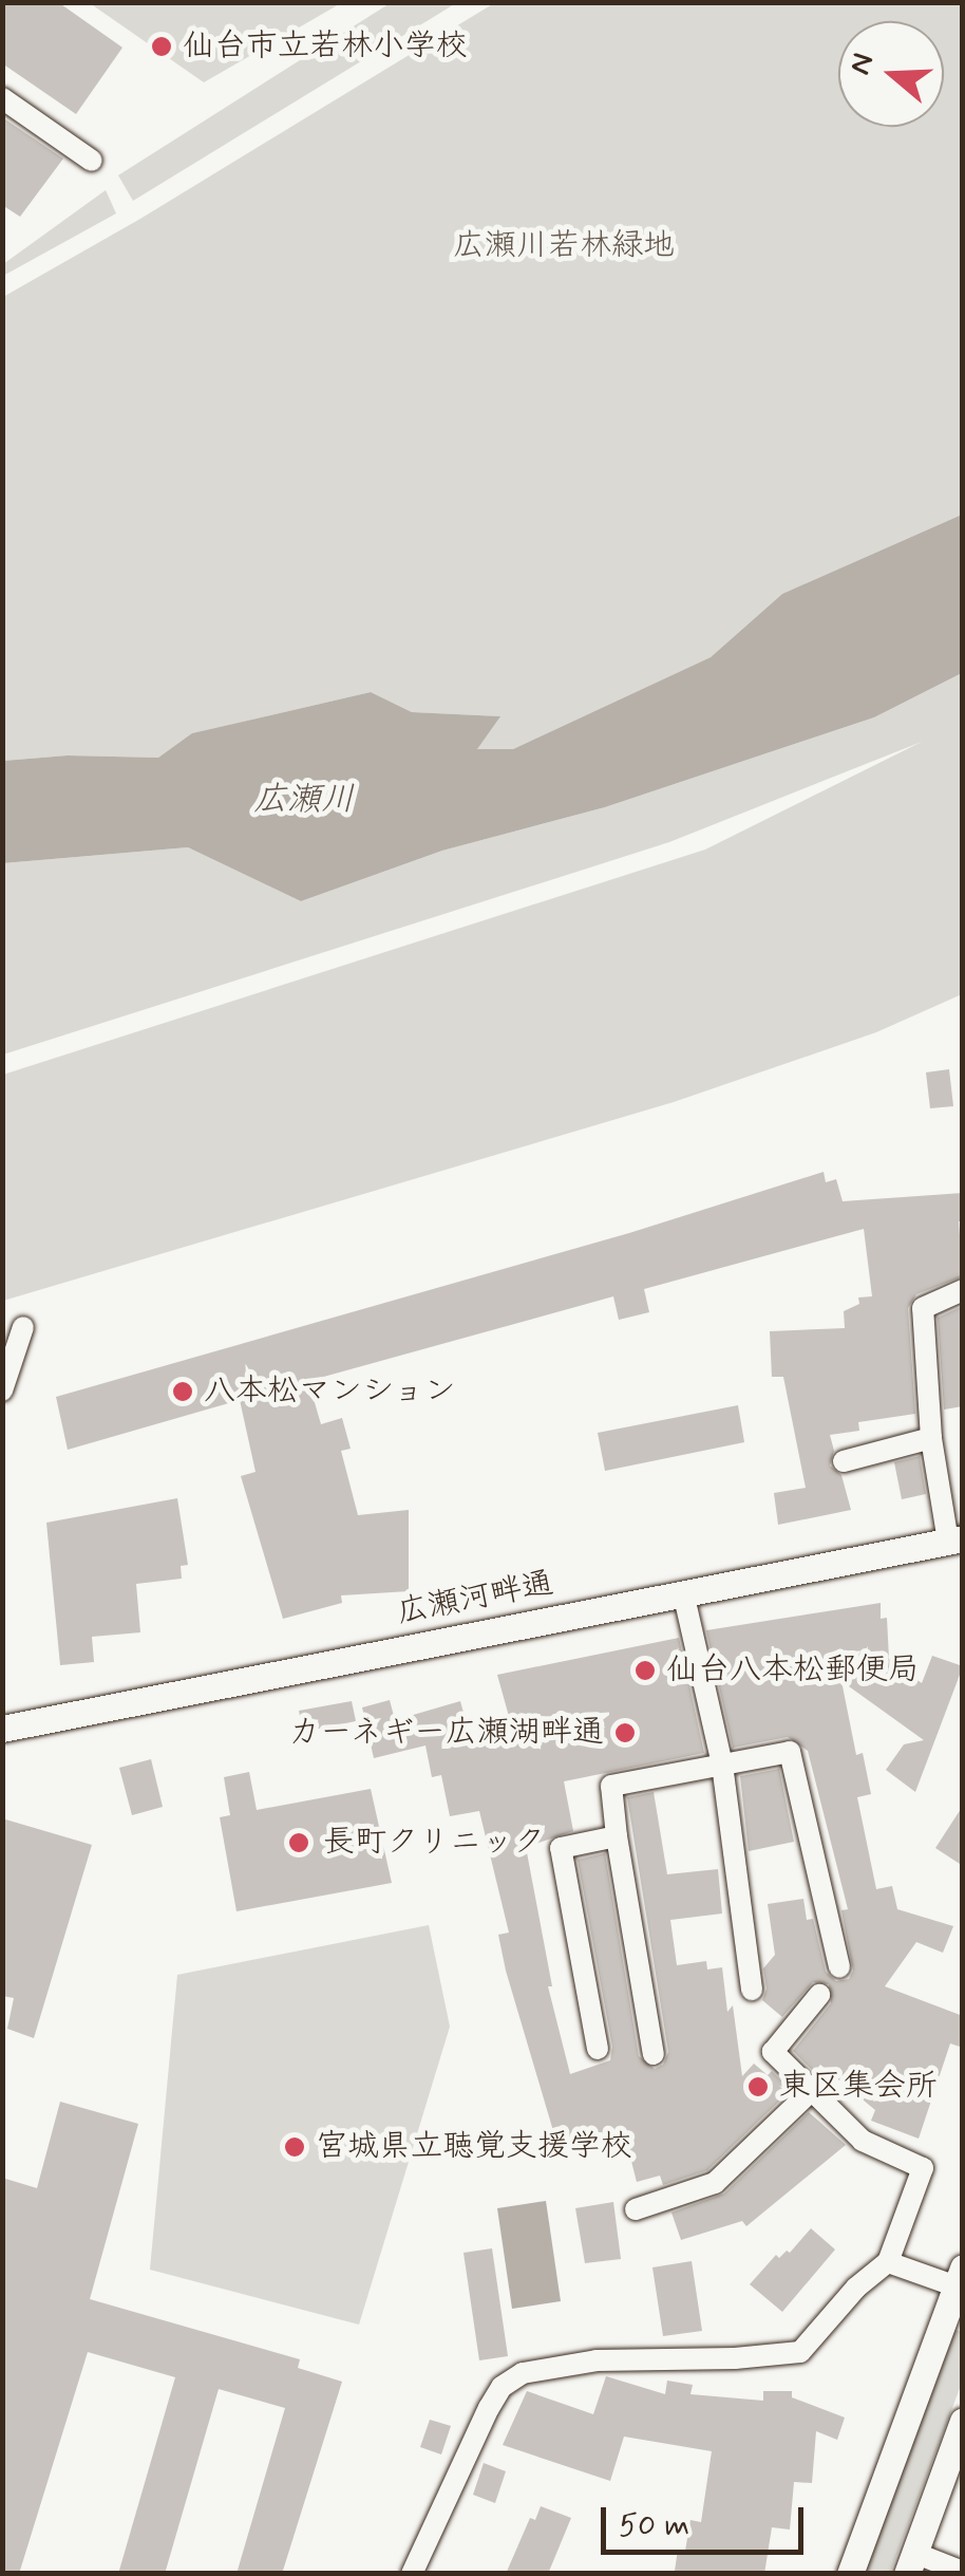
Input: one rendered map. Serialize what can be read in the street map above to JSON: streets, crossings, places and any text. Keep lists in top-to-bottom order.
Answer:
{
  "streets": {
    "street": ["広瀬河畔通"]
  },
  "water": ["広瀬川"],
  "parks": ["広瀬川若林緑地"],
  "places": [
    "仙台市立若林小学校",
    "八本松マンション",
    "仙台八本松郵便局",
    "カーネギー広瀬湖畔通",
    "長町クリニック",
    "東区集会所",
    "宮城県立聴覚支援学校"
  ],
  "scale_bar": "50 m",
  "north": "left"
}
